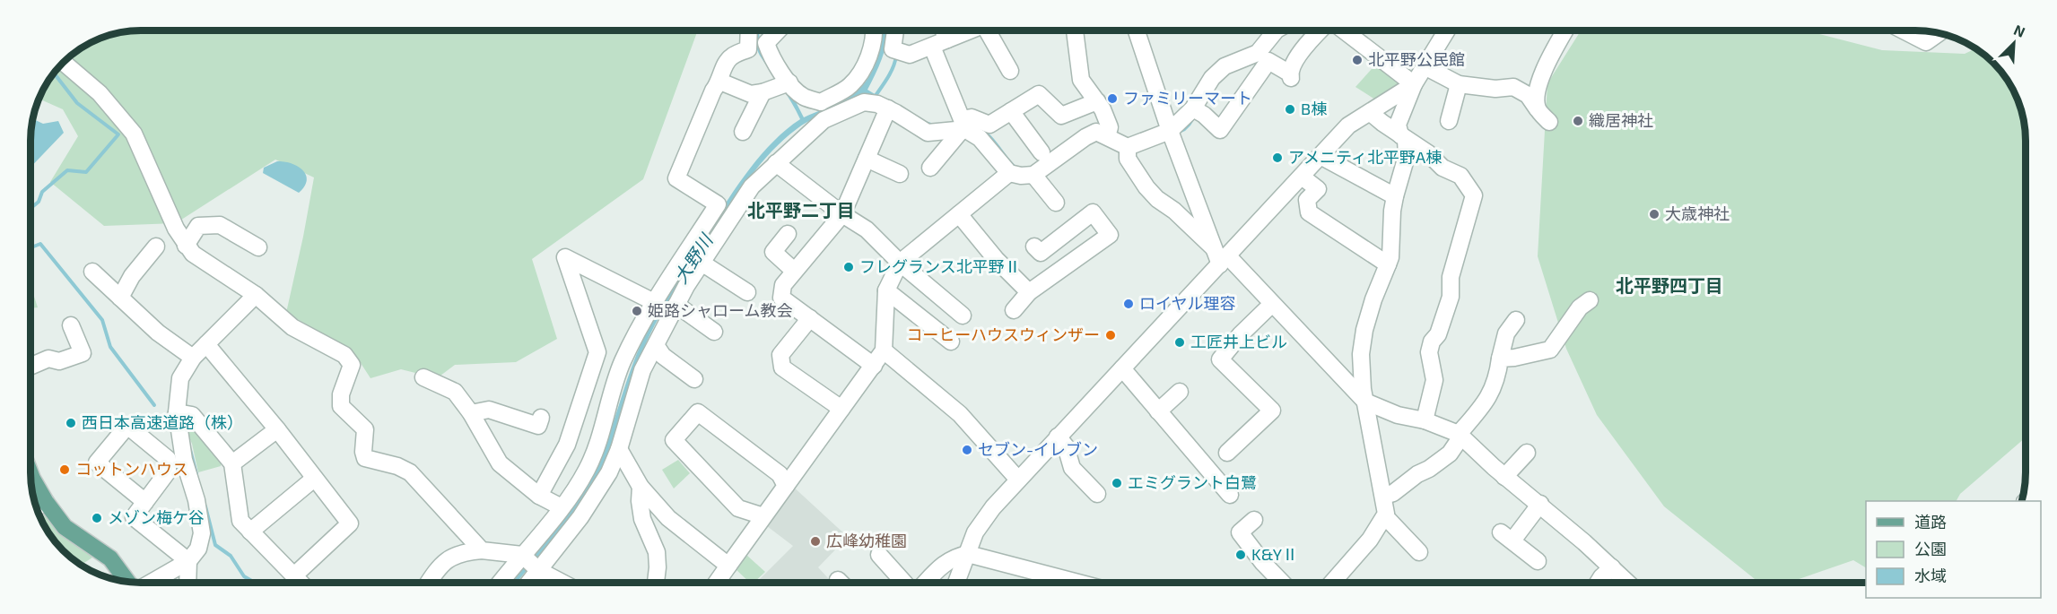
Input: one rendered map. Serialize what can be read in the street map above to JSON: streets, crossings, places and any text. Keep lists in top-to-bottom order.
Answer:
{
  "districts": ["北平野二丁目", "北平野四丁目"],
  "water": ["大野川"],
  "places": [
    "北平野公民館",
    "ファミリーマート",
    "B棟",
    "織居神社",
    "アメニティ北平野A棟",
    "大歳神社",
    "フレグランス北平野Ⅱ",
    "ロイヤル理容",
    "姫路シャローム教会",
    "コーヒーハウスウィンザー",
    "工匠井上ビル",
    "西日本高速道路（株）",
    "セブン-イレブン",
    "コットンハウス",
    "エミグラント白鷺",
    "メゾン梅ケ谷",
    "広峰幼稚園",
    "K&YⅡ"
  ],
  "legend": ["道路", "公園", "水域"],
  "north": "top right"
}
